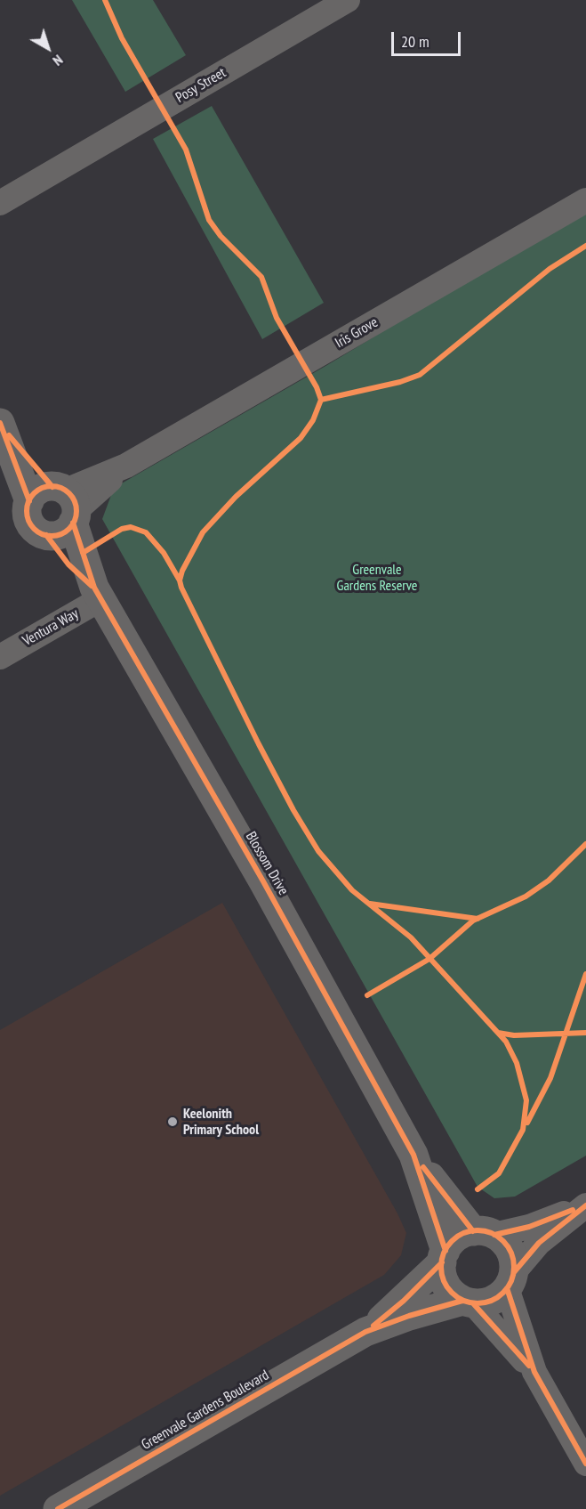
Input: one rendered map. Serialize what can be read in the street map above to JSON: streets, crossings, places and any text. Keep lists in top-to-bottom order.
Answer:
{
  "streets": {
    "street": [
      "Posy Street",
      "Iris Grove",
      "Ventura Way",
      "Blossom Drive",
      "Greenvale Gardens Boulevard"
    ]
  },
  "crossings": [
    ["Iris Grove", "Blossom Drive"],
    ["Ventura Way", "Blossom Drive"],
    ["Blossom Drive", "Greenvale Gardens Boulevard"]
  ],
  "parks": ["Greenvale Gardens Reserve"],
  "places": ["Keelonith Primary School"],
  "scale_bar": "20 m",
  "north": "bottom right"
}
